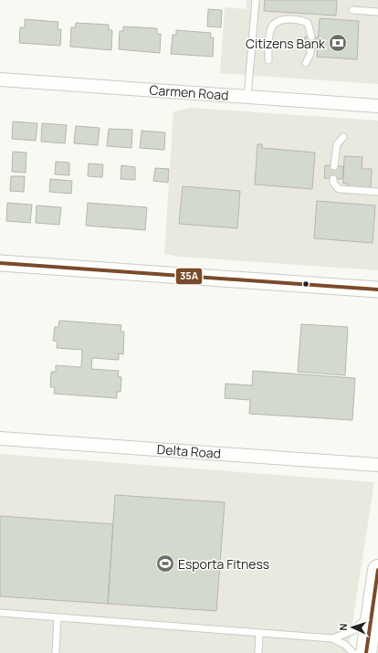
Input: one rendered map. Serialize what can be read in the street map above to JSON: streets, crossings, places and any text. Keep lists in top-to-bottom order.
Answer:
{
  "streets": {
    "street": ["Carmen Road", "Delta Road"]
  },
  "places": {
    "bank": ["Citizens Bank"],
    "sports": ["Esporta Fitness"]
  },
  "lines": ["transit line 35A"],
  "north": "left"
}
